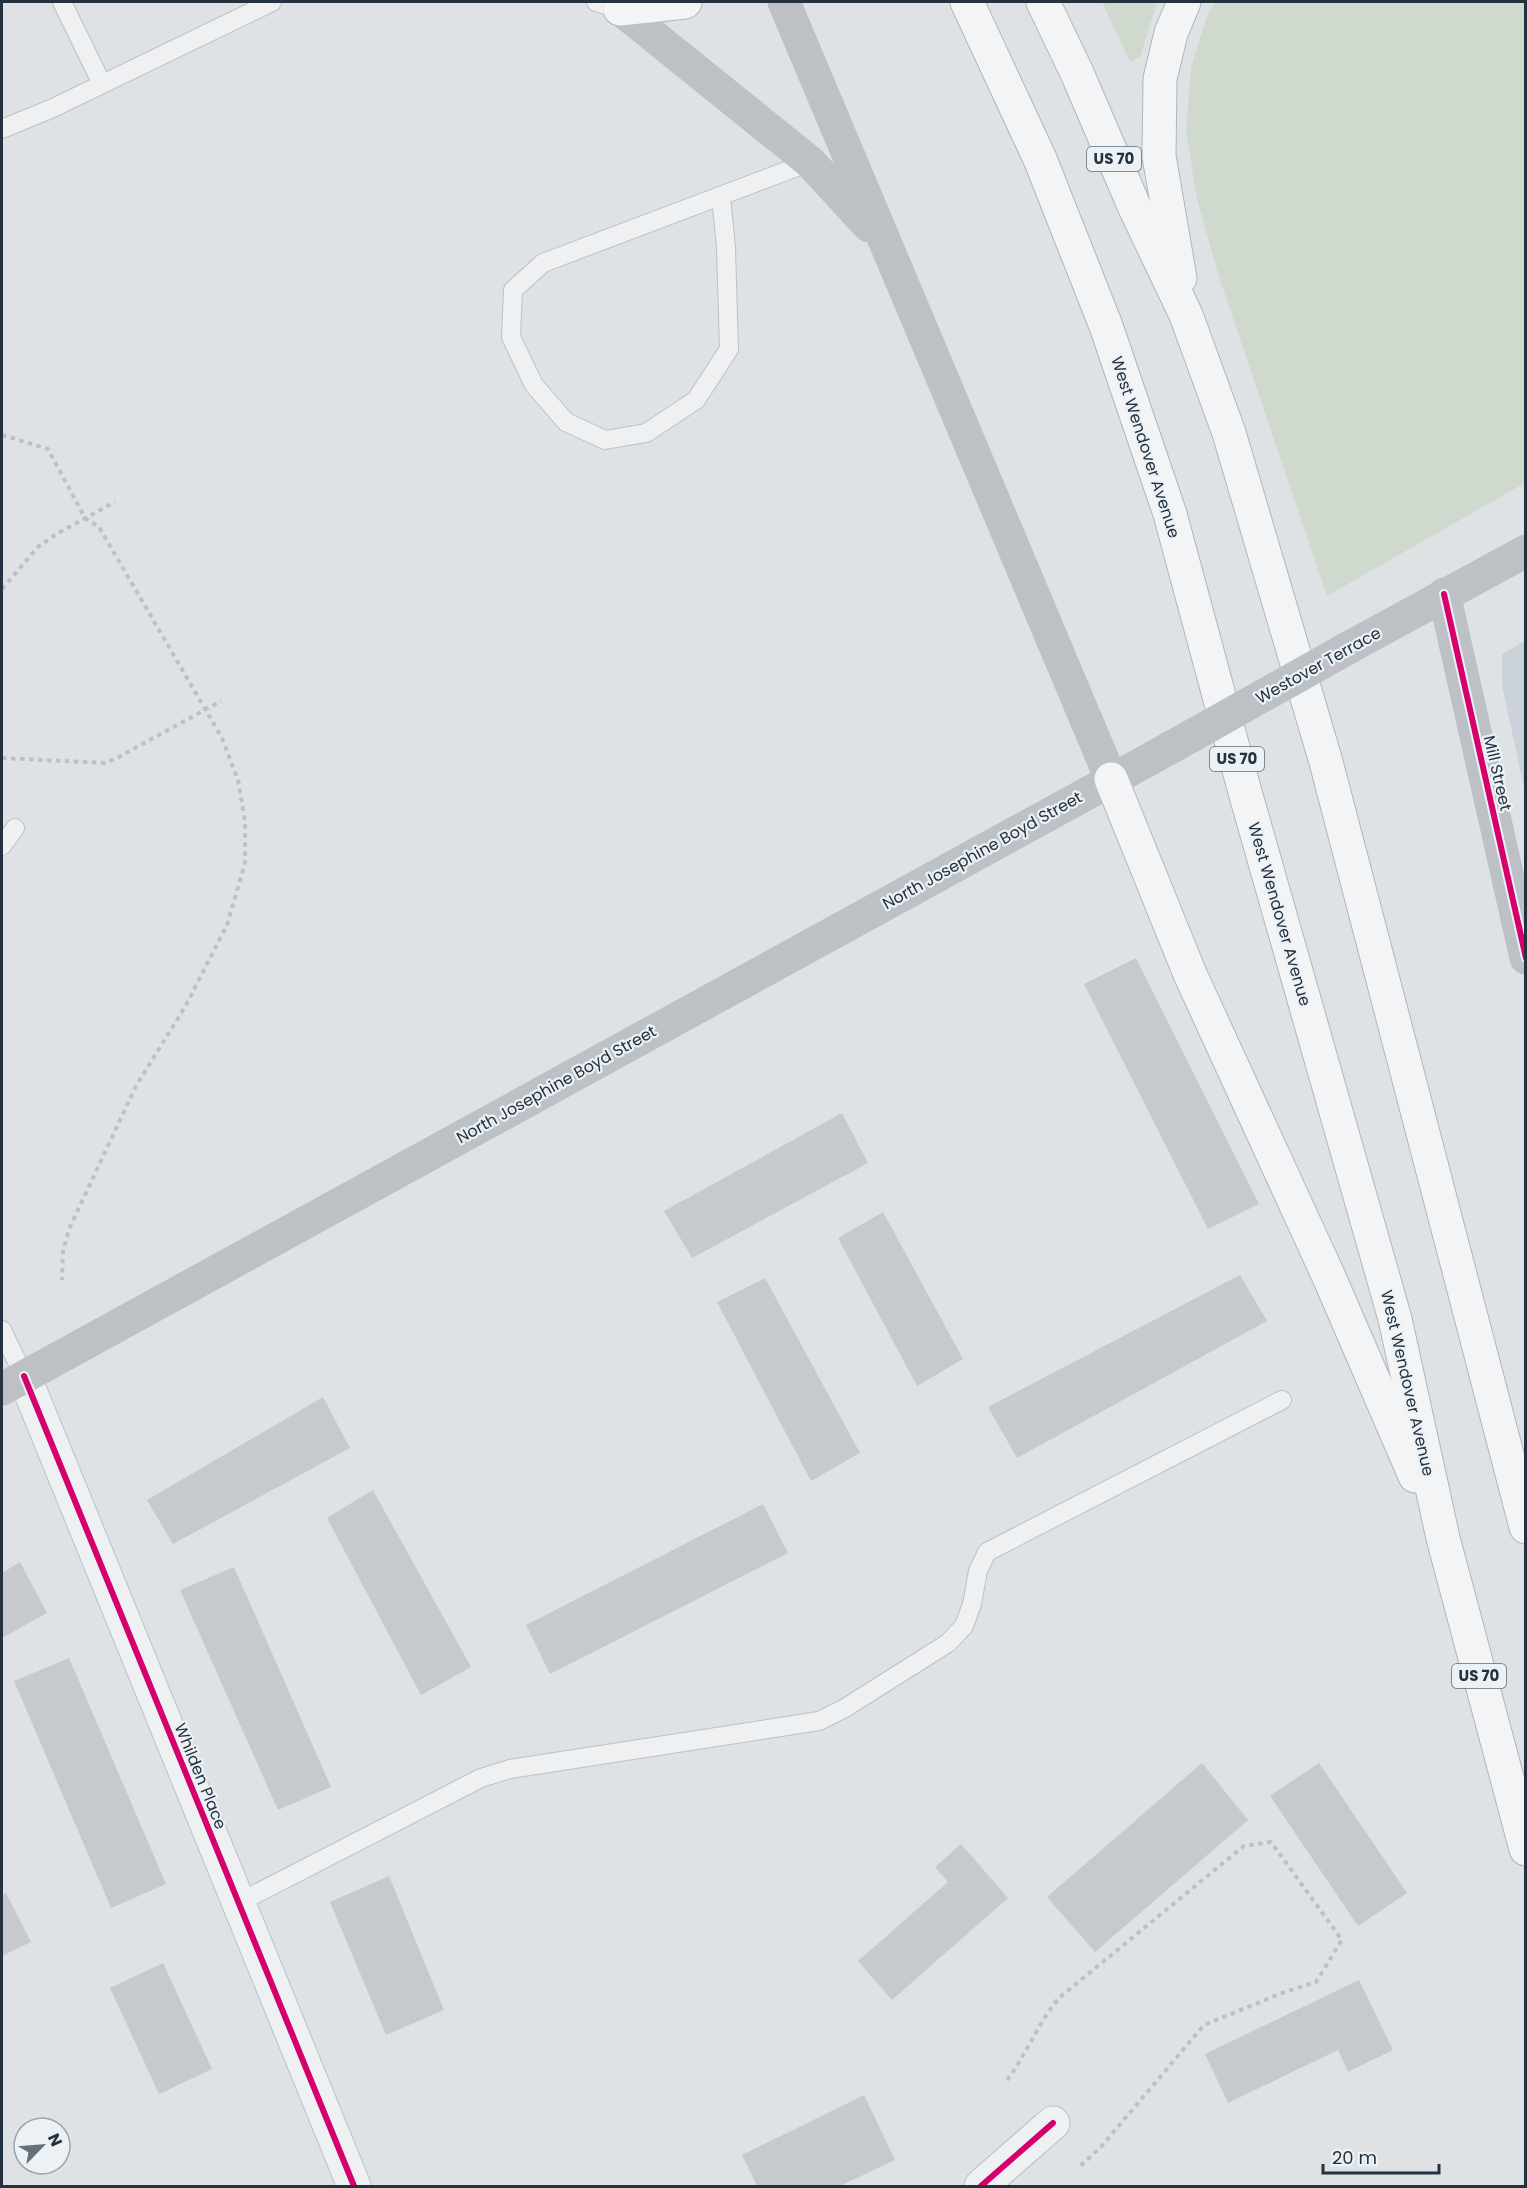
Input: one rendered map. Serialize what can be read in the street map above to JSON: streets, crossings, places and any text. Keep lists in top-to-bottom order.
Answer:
{
  "streets": {
    "highway": ["US 70", "West Wendover Avenue"],
    "main road": ["Westover Terrace", "Mill Street", "North Josephine Boyd Street"],
    "street": ["Whilden Place"]
  },
  "crossings": [
    ["Westover Terrace", "Mill Street"],
    ["Westover Terrace", "North Josephine Boyd Street"],
    ["North Josephine Boyd Street", "Whilden Place"]
  ],
  "scale_bar": "20 m",
  "north": "top right"
}
